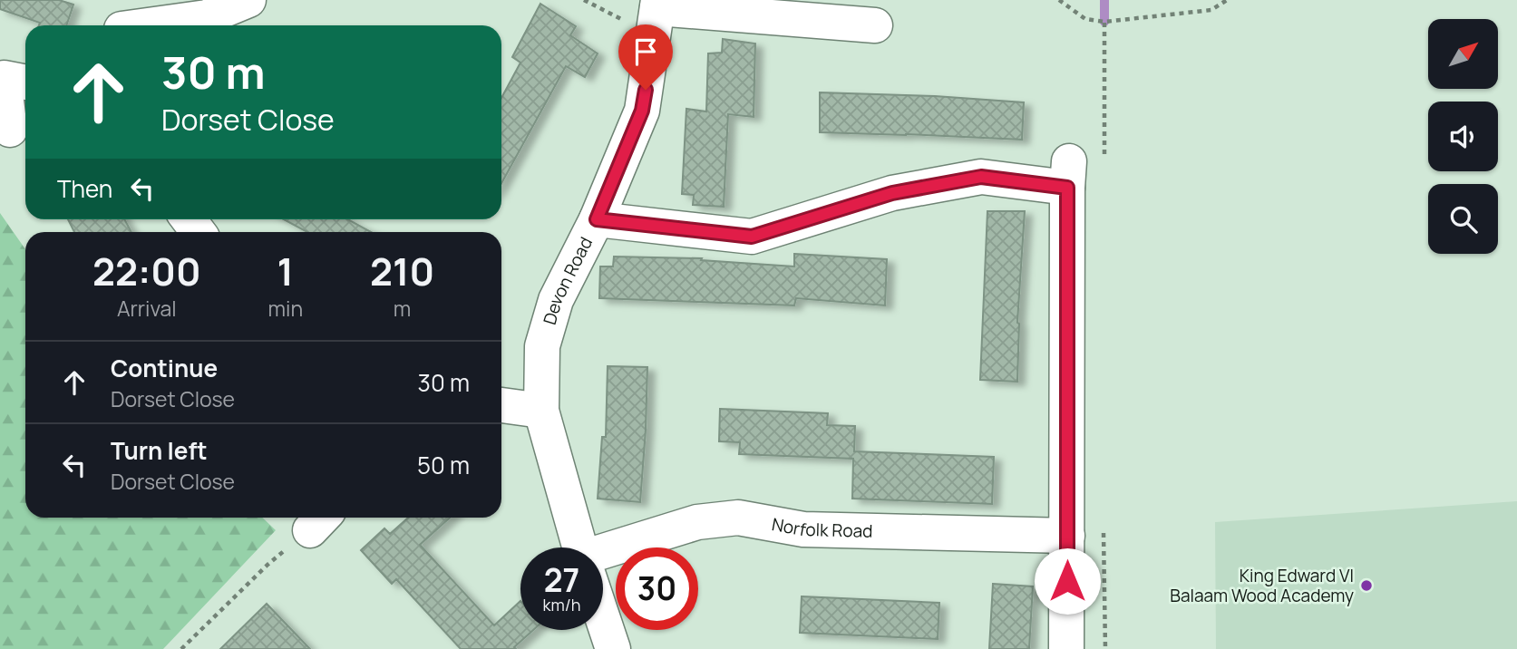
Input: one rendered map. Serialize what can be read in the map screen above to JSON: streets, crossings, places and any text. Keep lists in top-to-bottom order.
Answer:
{
  "streets": {
    "street": ["Devon Road", "Norfolk Road"]
  },
  "places": ["King Edward VI Balaam Wood Academy"],
  "north": "top right",
  "page": {
    "turn": ["30 m", "Dorset Close"],
    "then": "Then",
    "eta": [
      "22:00",
      "Arrival",
      "1",
      "min",
      "210",
      "m"
    ],
    "list": [
      {
        "name": "Continue",
        "note": "Dorset Close",
        "value": "30 m"
      },
      {
        "name": "Turn left",
        "note": "Dorset Close",
        "value": "50 m"
      }
    ],
    "speed": "27 km/h",
    "limit": "30"
  }
}
